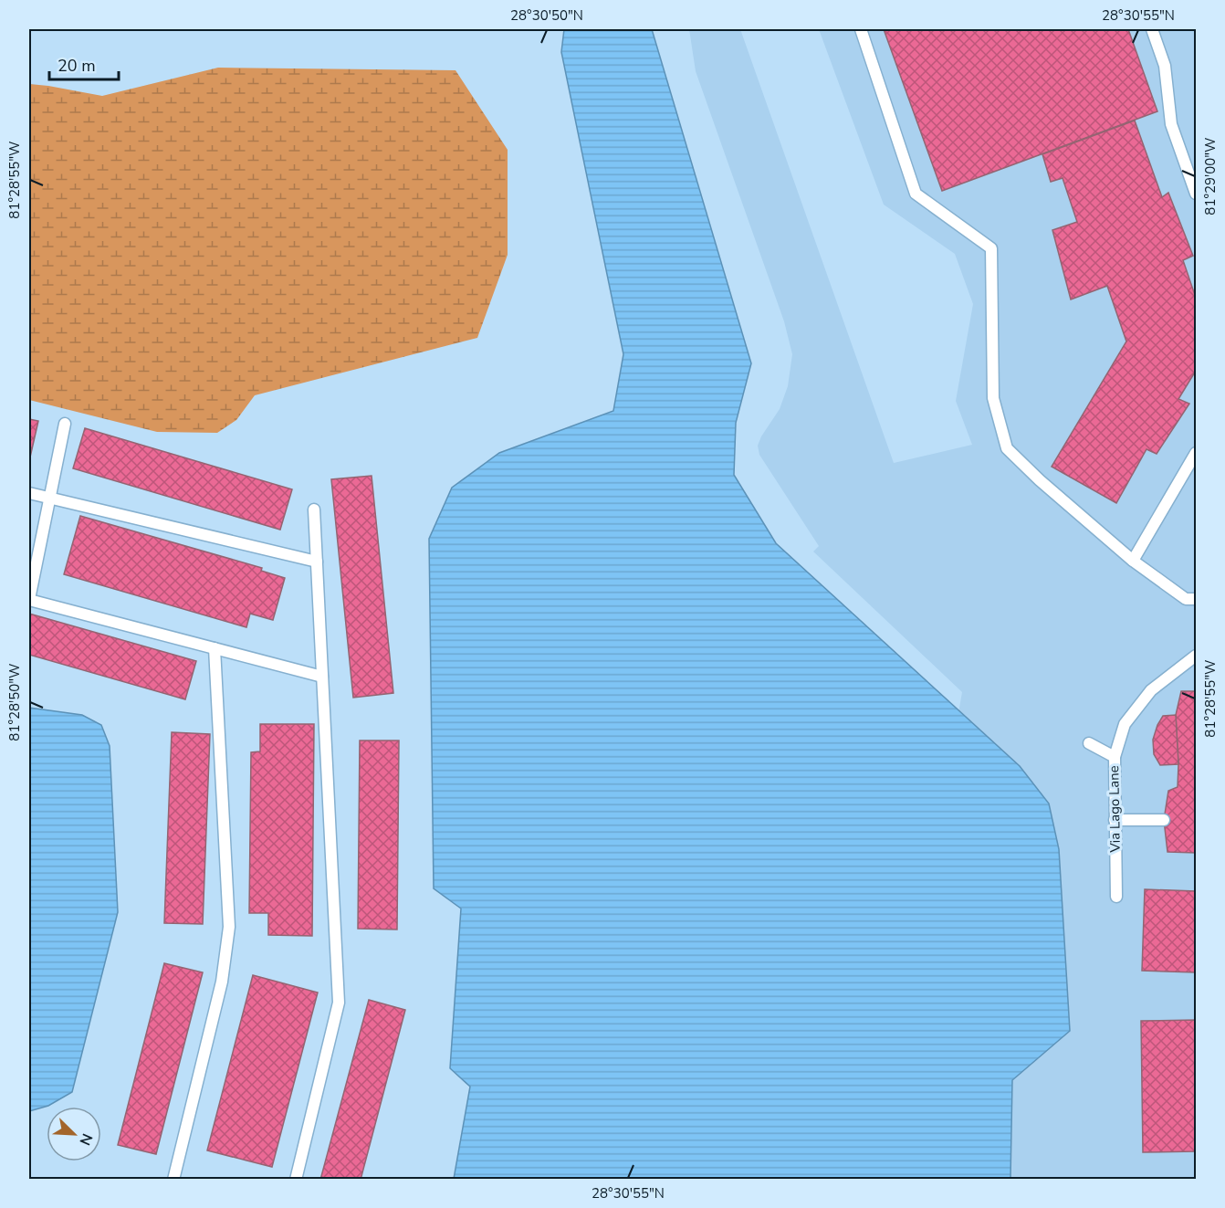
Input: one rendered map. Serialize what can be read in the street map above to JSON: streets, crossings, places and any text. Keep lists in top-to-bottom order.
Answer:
{
  "streets": {
    "lane": ["Via Lago Lane"]
  },
  "scale_bar": "20 m",
  "north": "bottom right",
  "coordinates": [
    "28°30'50\"N",
    "28°30'55\"N",
    "81°29'00\"W",
    "81°28'55\"W",
    "81°28'50\"W"
  ]
}
